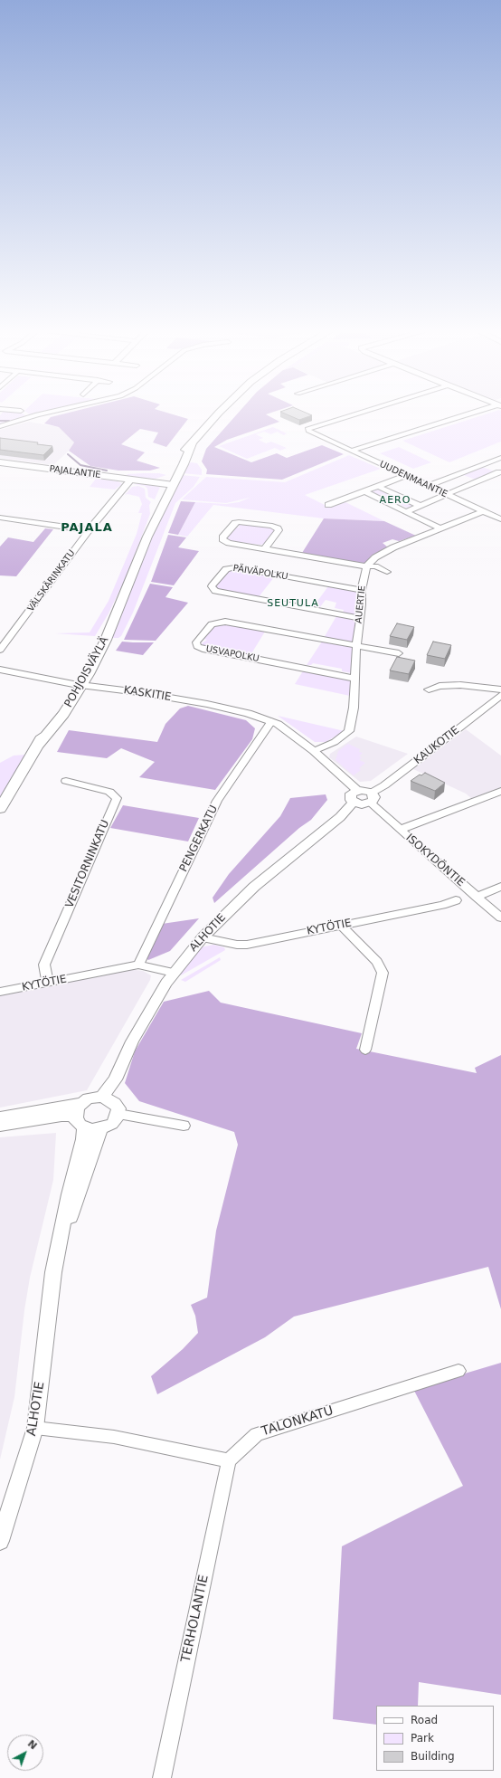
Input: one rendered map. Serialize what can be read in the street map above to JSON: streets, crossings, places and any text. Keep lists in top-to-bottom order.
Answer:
{
  "streets": {
    "main road": ["POHJOISVÄYLÄ"],
    "street": [
      "PAJALANTIE",
      "UUDENMAANTIE",
      "PÄIVÄPOLKU",
      "VÄLSKÄRINKATU",
      "AUERTIE",
      "USVAPOLKU",
      "KASKITIE",
      "KAUKOTIE",
      "PENGERKATU",
      "ISOKYDÖNTIE",
      "VESITORNINKATU",
      "KYTÖTIE",
      "ALHOTIE",
      "TALONKATU",
      "TERHOLANTIE"
    ]
  },
  "crossings": [
    ["PAJALANTIE", "VÄLSKÄRINKATU"],
    ["PAJALANTIE", "POHJOISVÄYLÄ"],
    ["PÄIVÄPOLKU", "AUERTIE"],
    ["AUERTIE", "USVAPOLKU"],
    ["AUERTIE", "KASKITIE"],
    ["POHJOISVÄYLÄ", "KASKITIE"],
    ["KASKITIE", "PENGERKATU"],
    ["KAUKOTIE", "ISOKYDÖNTIE"],
    ["PENGERKATU", "KYTÖTIE"],
    ["VESITORNINKATU", "KYTÖTIE"],
    ["KYTÖTIE", "ALHOTIE"],
    ["TALONKATU", "TERHOLANTIE"]
  ],
  "districts": ["AERO", "PAJALA", "SEUTULA"],
  "legend": ["Road", "Park", "Building"],
  "north": "top right"
}
